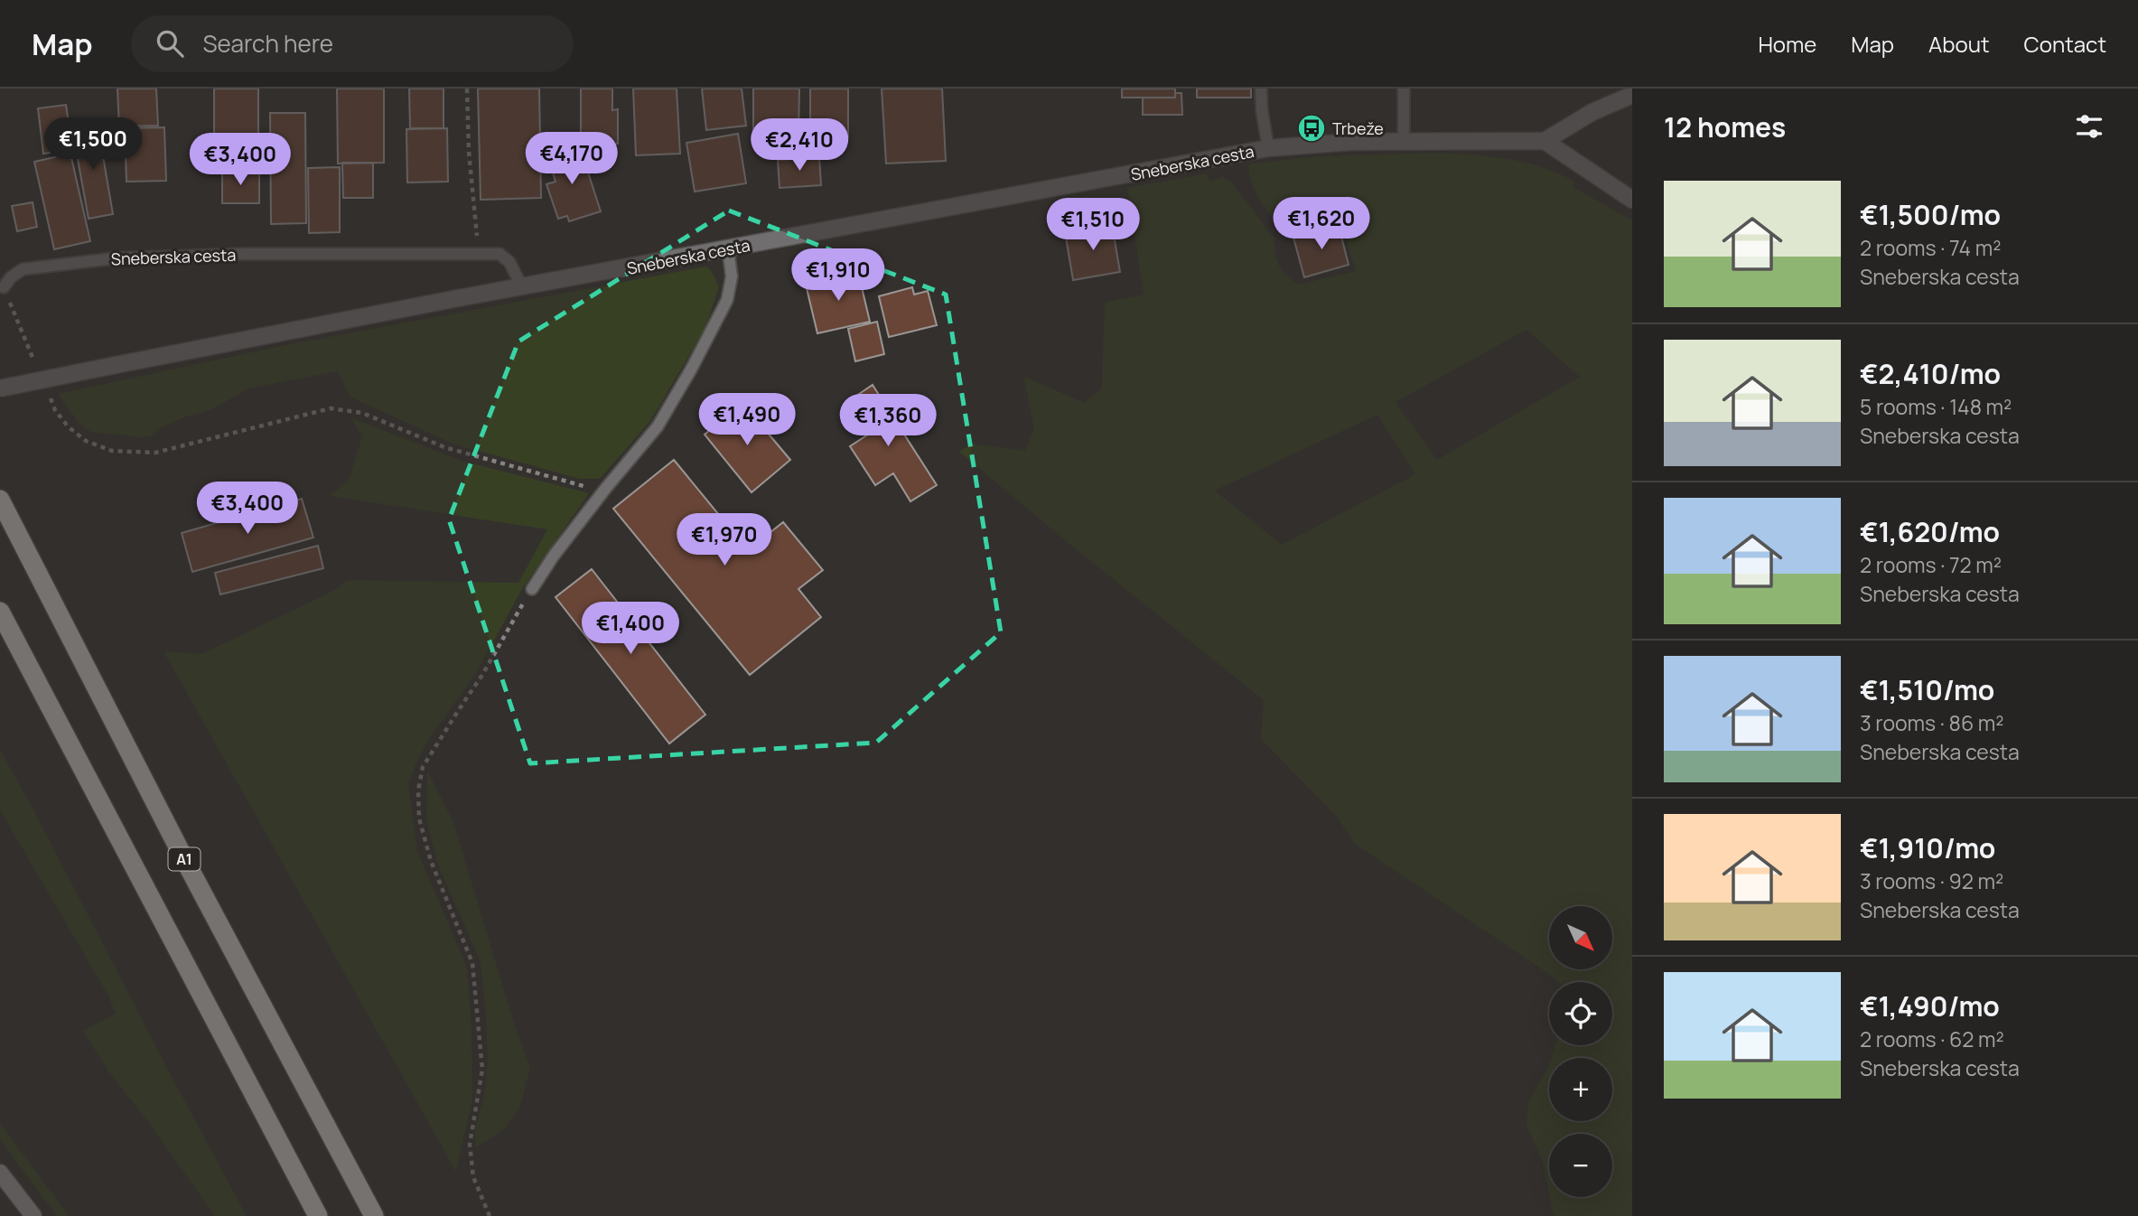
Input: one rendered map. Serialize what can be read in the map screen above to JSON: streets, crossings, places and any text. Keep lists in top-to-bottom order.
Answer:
{
  "streets": {
    "highway": ["A1"],
    "street": ["Sneberska cesta"]
  },
  "places": {
    "bus stop": ["Trbeže"]
  },
  "north": "bottom right",
  "page": {
    "header": "Map",
    "search": "Search here",
    "nav": [
      "Home",
      "Map",
      "About",
      "Contact"
    ],
    "heading": "12 homes",
    "price": [
      "€1,500",
      "€2,410",
      "€4,170",
      "€3,400",
      "€1,620",
      "€1,510",
      "€1,910",
      "€1,490",
      "€1,360",
      "€3,400",
      "€1,970",
      "€1,400"
    ],
    "list": [
      {
        "name": "€1,500/mo",
        "note": "2 rooms · 74 m² · Sneberska cesta"
      },
      {
        "name": "€2,410/mo",
        "note": "5 rooms · 148 m² · Sneberska cesta"
      },
      {
        "name": "€1,620/mo",
        "note": "2 rooms · 72 m² · Sneberska cesta"
      },
      {
        "name": "€1,510/mo",
        "note": "3 rooms · 86 m² · Sneberska cesta"
      },
      {
        "name": "€1,910/mo",
        "note": "3 rooms · 92 m² · Sneberska cesta"
      },
      {
        "name": "€1,490/mo",
        "note": "2 rooms · 62 m² · Sneberska cesta"
      }
    ],
    "map_buttons": ["+", "−"]
  }
}
